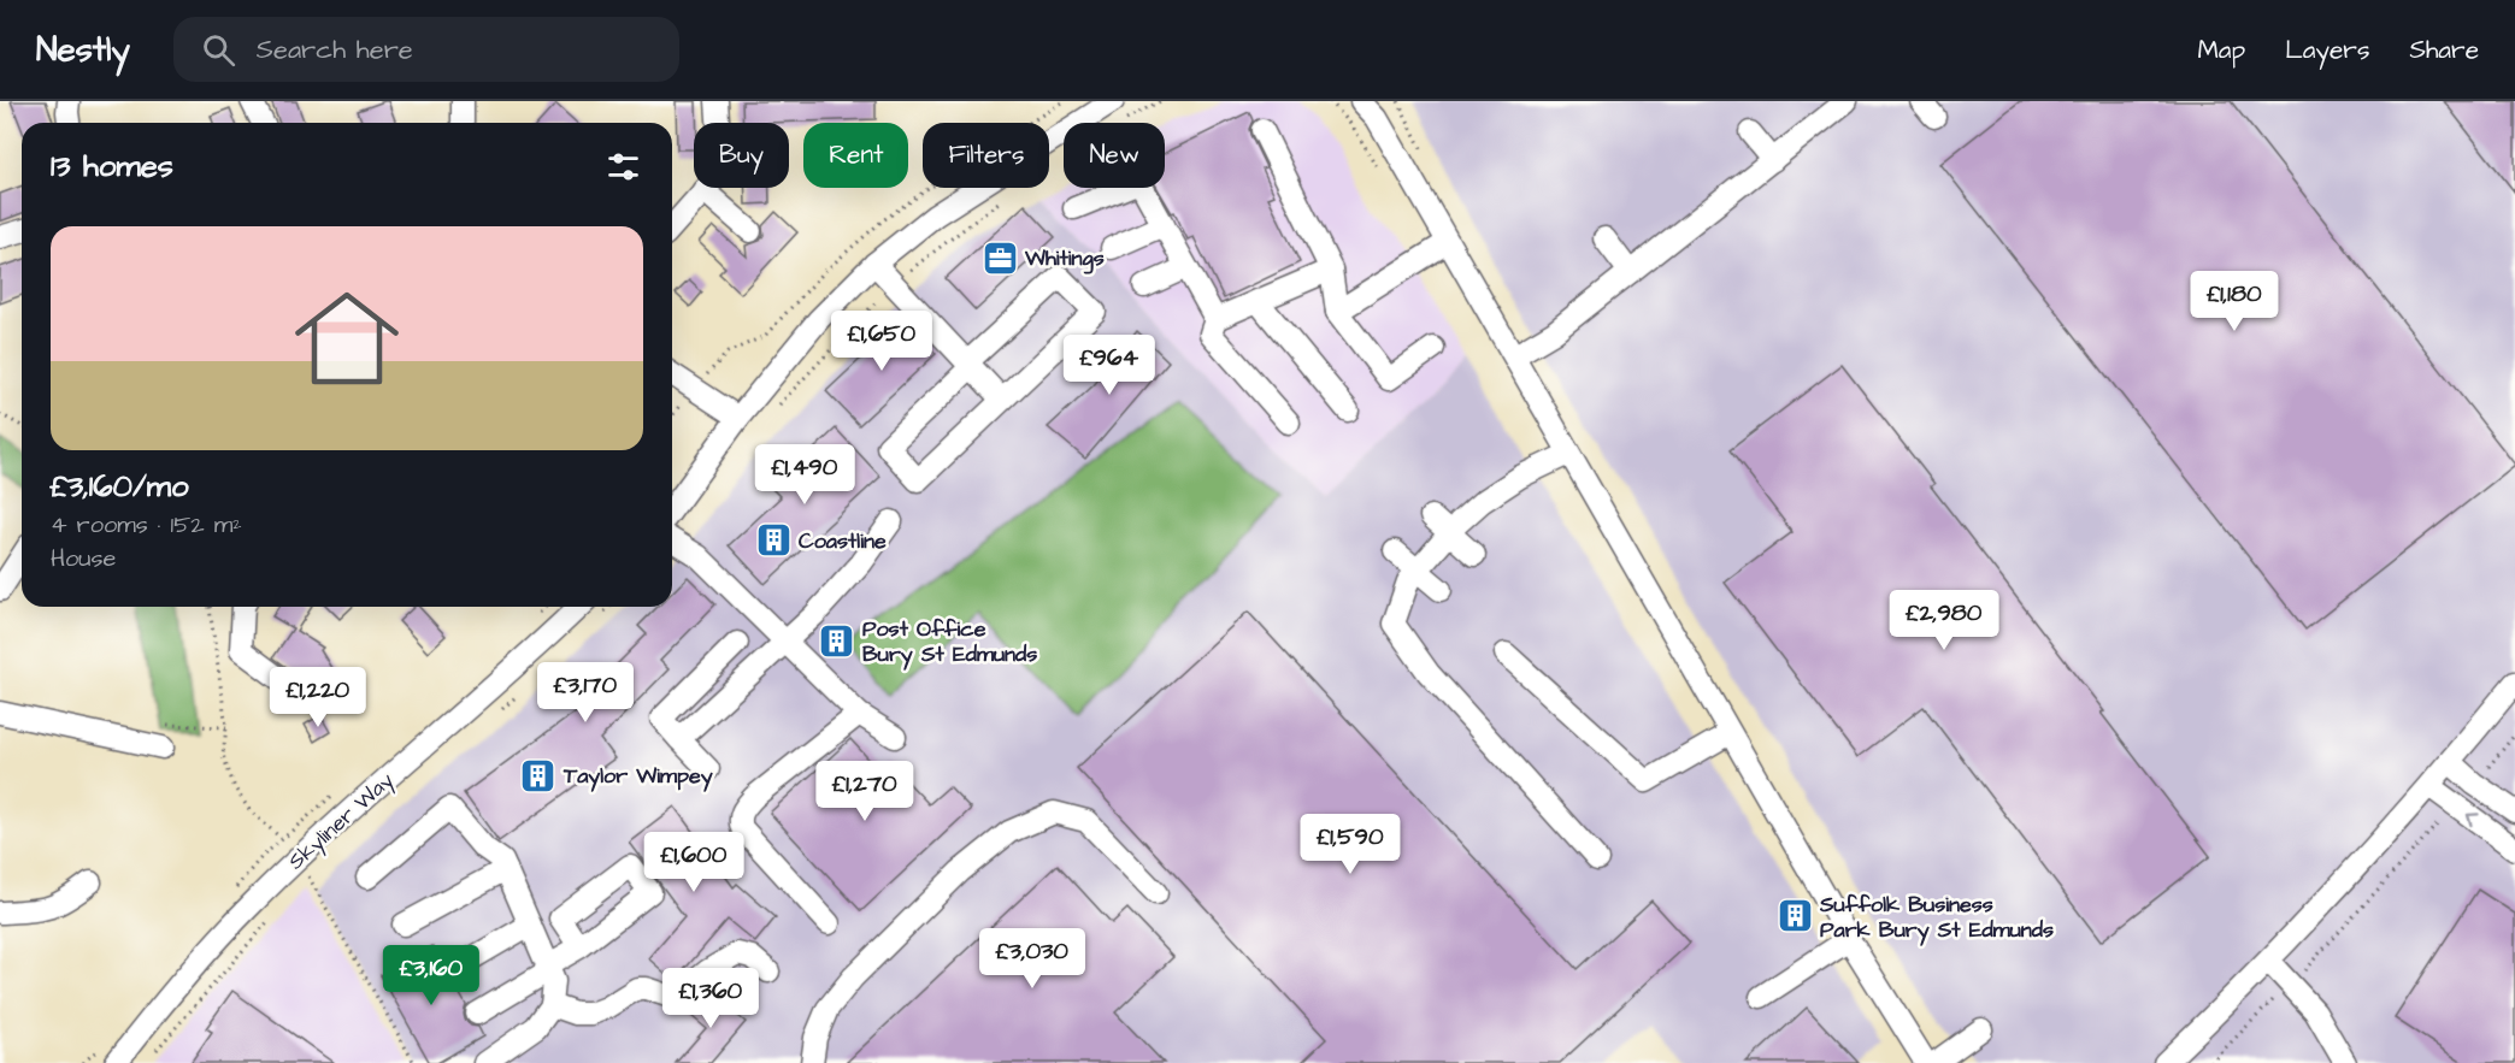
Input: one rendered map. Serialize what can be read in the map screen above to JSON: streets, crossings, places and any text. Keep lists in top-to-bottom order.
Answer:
{
  "streets": {
    "street": ["Skyliner Way"]
  },
  "places": {
    "office": ["Whitings"],
    "building": [
      "Coastline",
      "Post Office Bury St Edmunds",
      "Taylor Wimpey",
      "Suffolk Business Park Bury St Edmunds"
    ]
  },
  "page": {
    "header": "Nestly",
    "search": "Search here",
    "nav": ["Map", "Layers", "Share"],
    "chip": [
      "Buy",
      "Rent",
      "Filters",
      "New"
    ],
    "heading": "13 homes",
    "list": [
      {
        "name": "£3,160/mo",
        "note": "4 rooms · 152 m² · House"
      }
    ],
    "price": [
      "£1,180",
      "£1,650",
      "£964",
      "£1,490",
      "£2,980",
      "£3,170",
      "£1,220",
      "£1,270",
      "£1,590",
      "£1,600",
      "£3,030",
      "£3,160",
      "£1,360"
    ]
  }
}
